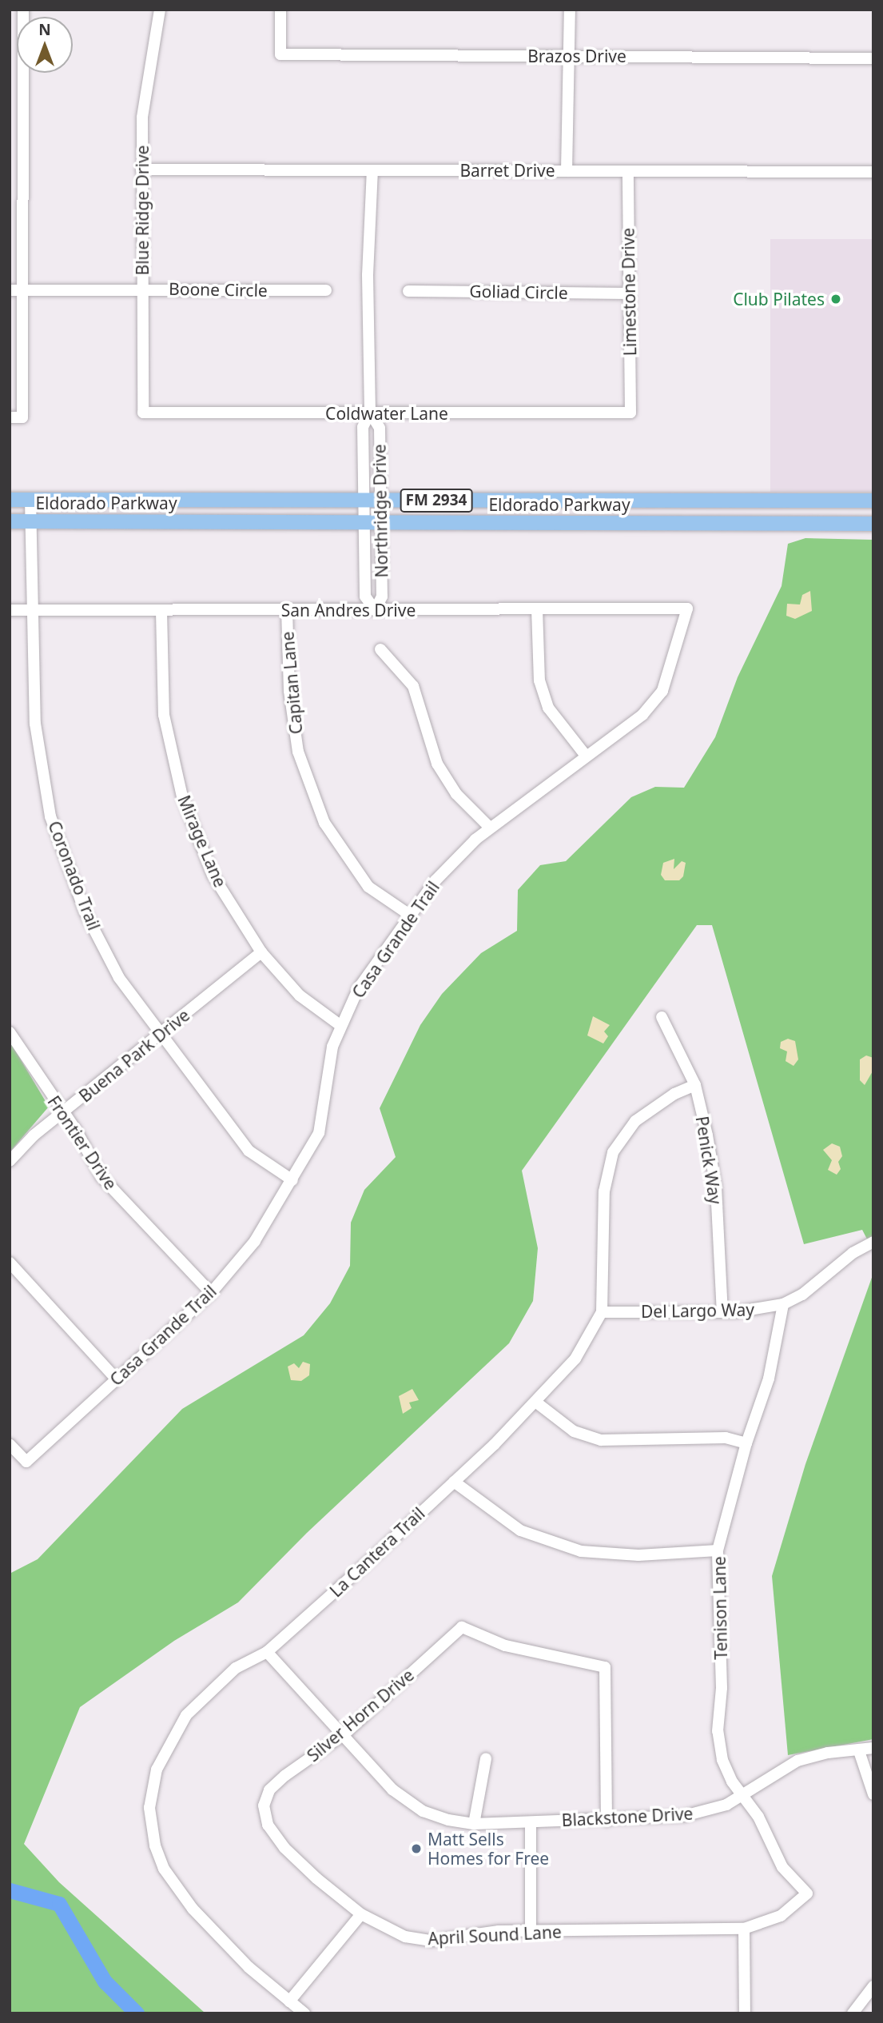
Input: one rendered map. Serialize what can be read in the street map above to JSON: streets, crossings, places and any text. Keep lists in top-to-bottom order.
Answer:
{
  "streets": {
    "main road": ["FM 2934", "Eldorado Parkway"],
    "street": [
      "Brazos Drive",
      "Barret Drive",
      "Blue Ridge Drive",
      "Boone Circle",
      "Goliad Circle",
      "Limestone Drive",
      "Coldwater Lane",
      "Northridge Drive",
      "San Andres Drive",
      "Capitan Lane",
      "Mirage Lane",
      "Coronado Trail",
      "Casa Grande Trail",
      "Buena Park Drive",
      "Frontier Drive",
      "Penick Way",
      "Del Largo Way",
      "La Cantera Trail",
      "Tenison Lane",
      "Silver Horn Drive",
      "Blackstone Drive",
      "April Sound Lane"
    ]
  },
  "crossings": [
    ["Barret Drive", "Blue Ridge Drive"],
    ["Barret Drive", "Limestone Drive"],
    ["Barret Drive", "Northridge Drive"],
    ["Blue Ridge Drive", "Boone Circle"],
    ["Blue Ridge Drive", "Coldwater Lane"],
    ["Goliad Circle", "Limestone Drive"],
    ["Limestone Drive", "Coldwater Lane"],
    ["Coldwater Lane", "Northridge Drive"],
    ["Eldorado Parkway", "Northridge Drive"],
    ["Eldorado Parkway", "Coronado Trail"],
    ["Northridge Drive", "San Andres Drive"],
    ["San Andres Drive", "Capitan Lane"],
    ["San Andres Drive", "Mirage Lane"],
    ["San Andres Drive", "Coronado Trail"],
    ["San Andres Drive", "Casa Grande Trail"],
    ["Capitan Lane", "Casa Grande Trail"],
    ["Mirage Lane", "Casa Grande Trail"],
    ["Mirage Lane", "Buena Park Drive"],
    ["Coronado Trail", "Casa Grande Trail"],
    ["Coronado Trail", "Buena Park Drive"],
    ["Casa Grande Trail", "Frontier Drive"],
    ["Buena Park Drive", "Frontier Drive"],
    ["Penick Way", "Del Largo Way"],
    ["Penick Way", "La Cantera Trail"],
    ["Del Largo Way", "La Cantera Trail"],
    ["Del Largo Way", "Tenison Lane"],
    ["La Cantera Trail", "Blackstone Drive"],
    ["Tenison Lane", "Blackstone Drive"],
    ["Tenison Lane", "April Sound Lane"],
    ["Silver Horn Drive", "Blackstone Drive"],
    ["Silver Horn Drive", "April Sound Lane"]
  ],
  "places": ["Club Pilates", "Matt Sells Homes for Free"],
  "north": "top"
}
